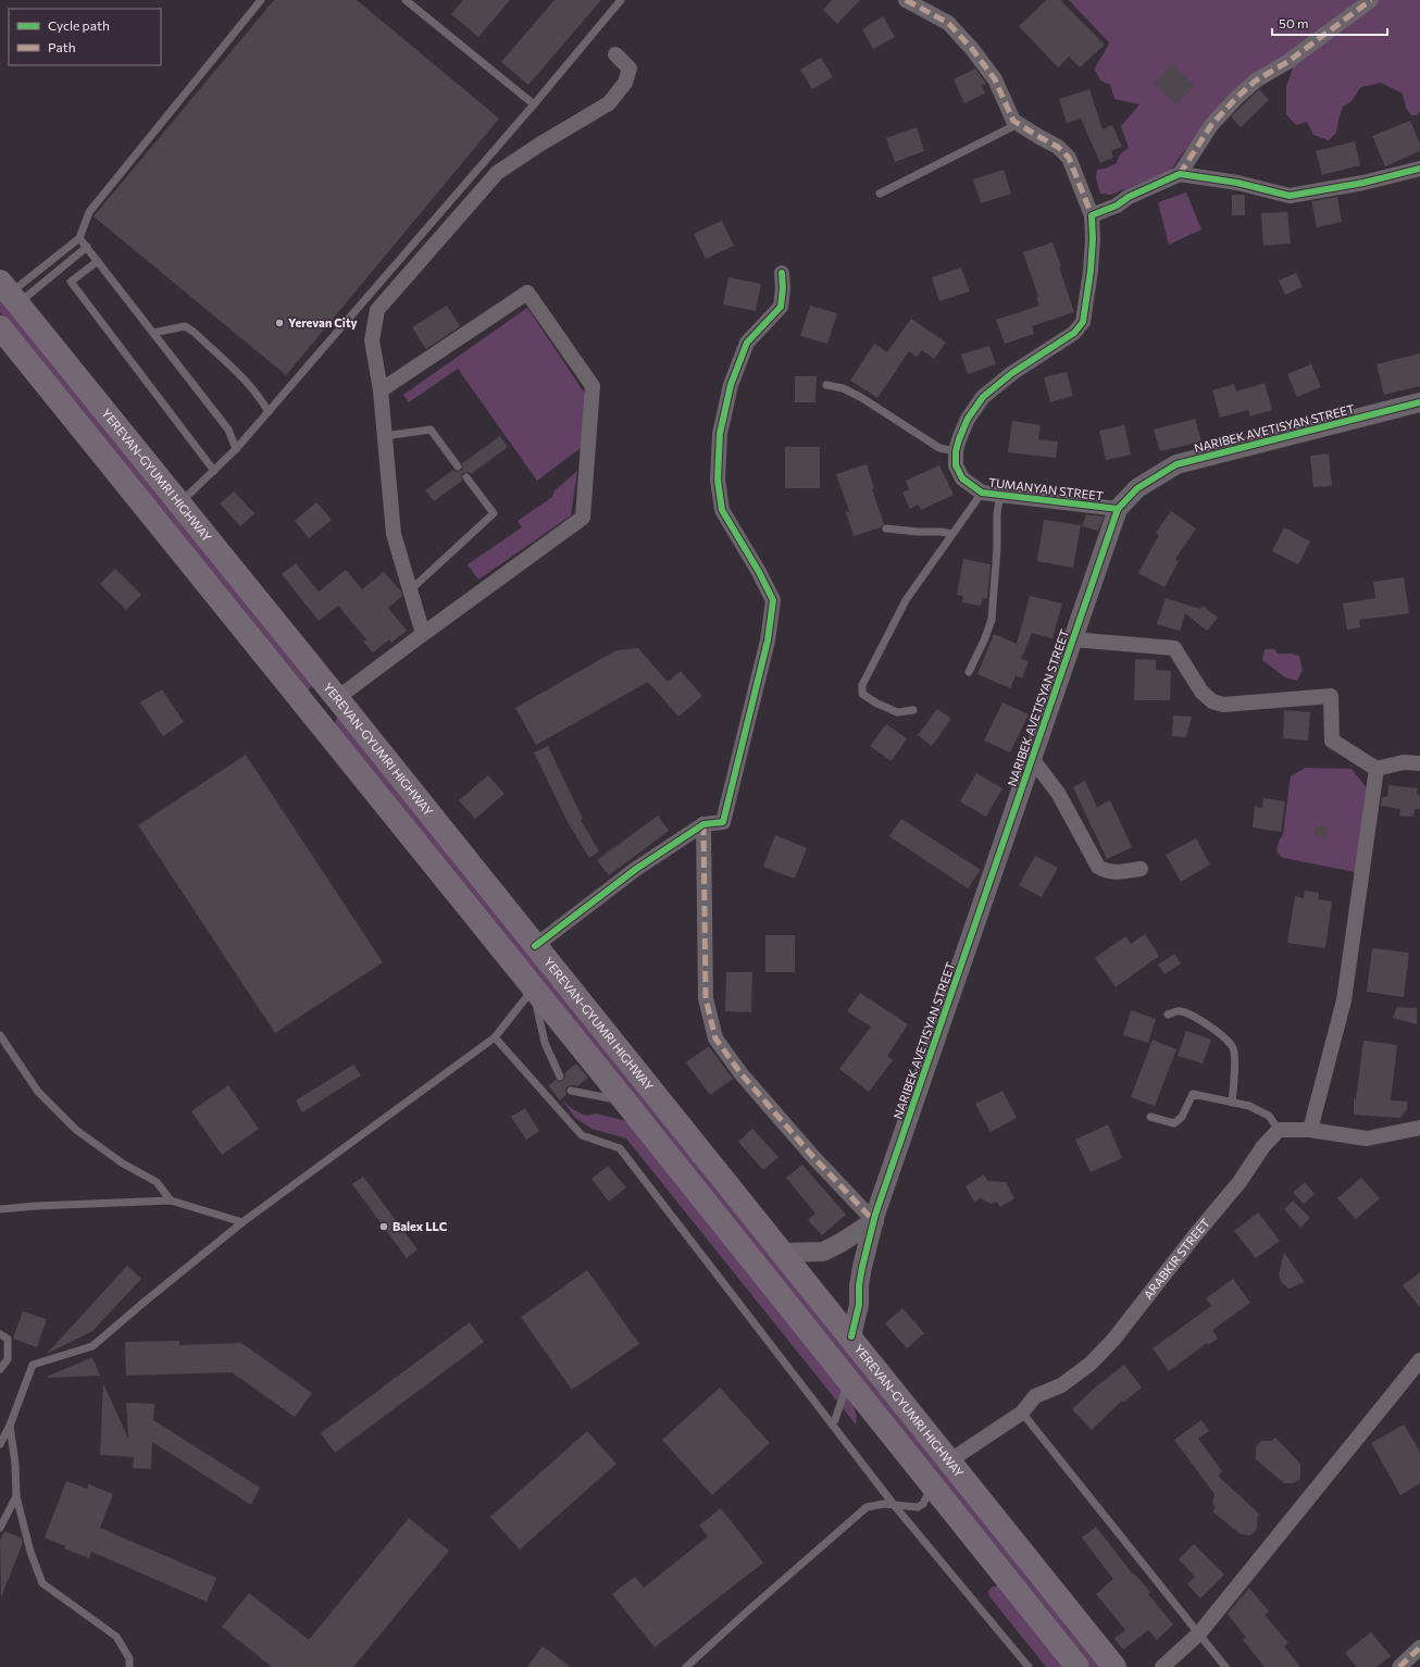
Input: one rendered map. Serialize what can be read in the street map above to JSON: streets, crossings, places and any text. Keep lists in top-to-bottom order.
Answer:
{
  "streets": {
    "highway": ["YEREVAN-GYUMRI HIGHWAY"],
    "street": ["NARIBEK AVETISYAN STREET", "TUMANYAN STREET", "ARABKIR STREET"]
  },
  "crossings": [
    ["NARIBEK AVETISYAN STREET", "YEREVAN-GYUMRI HIGHWAY"],
    ["NARIBEK AVETISYAN STREET", "TUMANYAN STREET"],
    ["YEREVAN-GYUMRI HIGHWAY", "ARABKIR STREET"]
  ],
  "places": ["Yerevan City", "Balex LLC"],
  "legend": ["Cycle path", "Path"],
  "scale_bar": "50 m"
}
